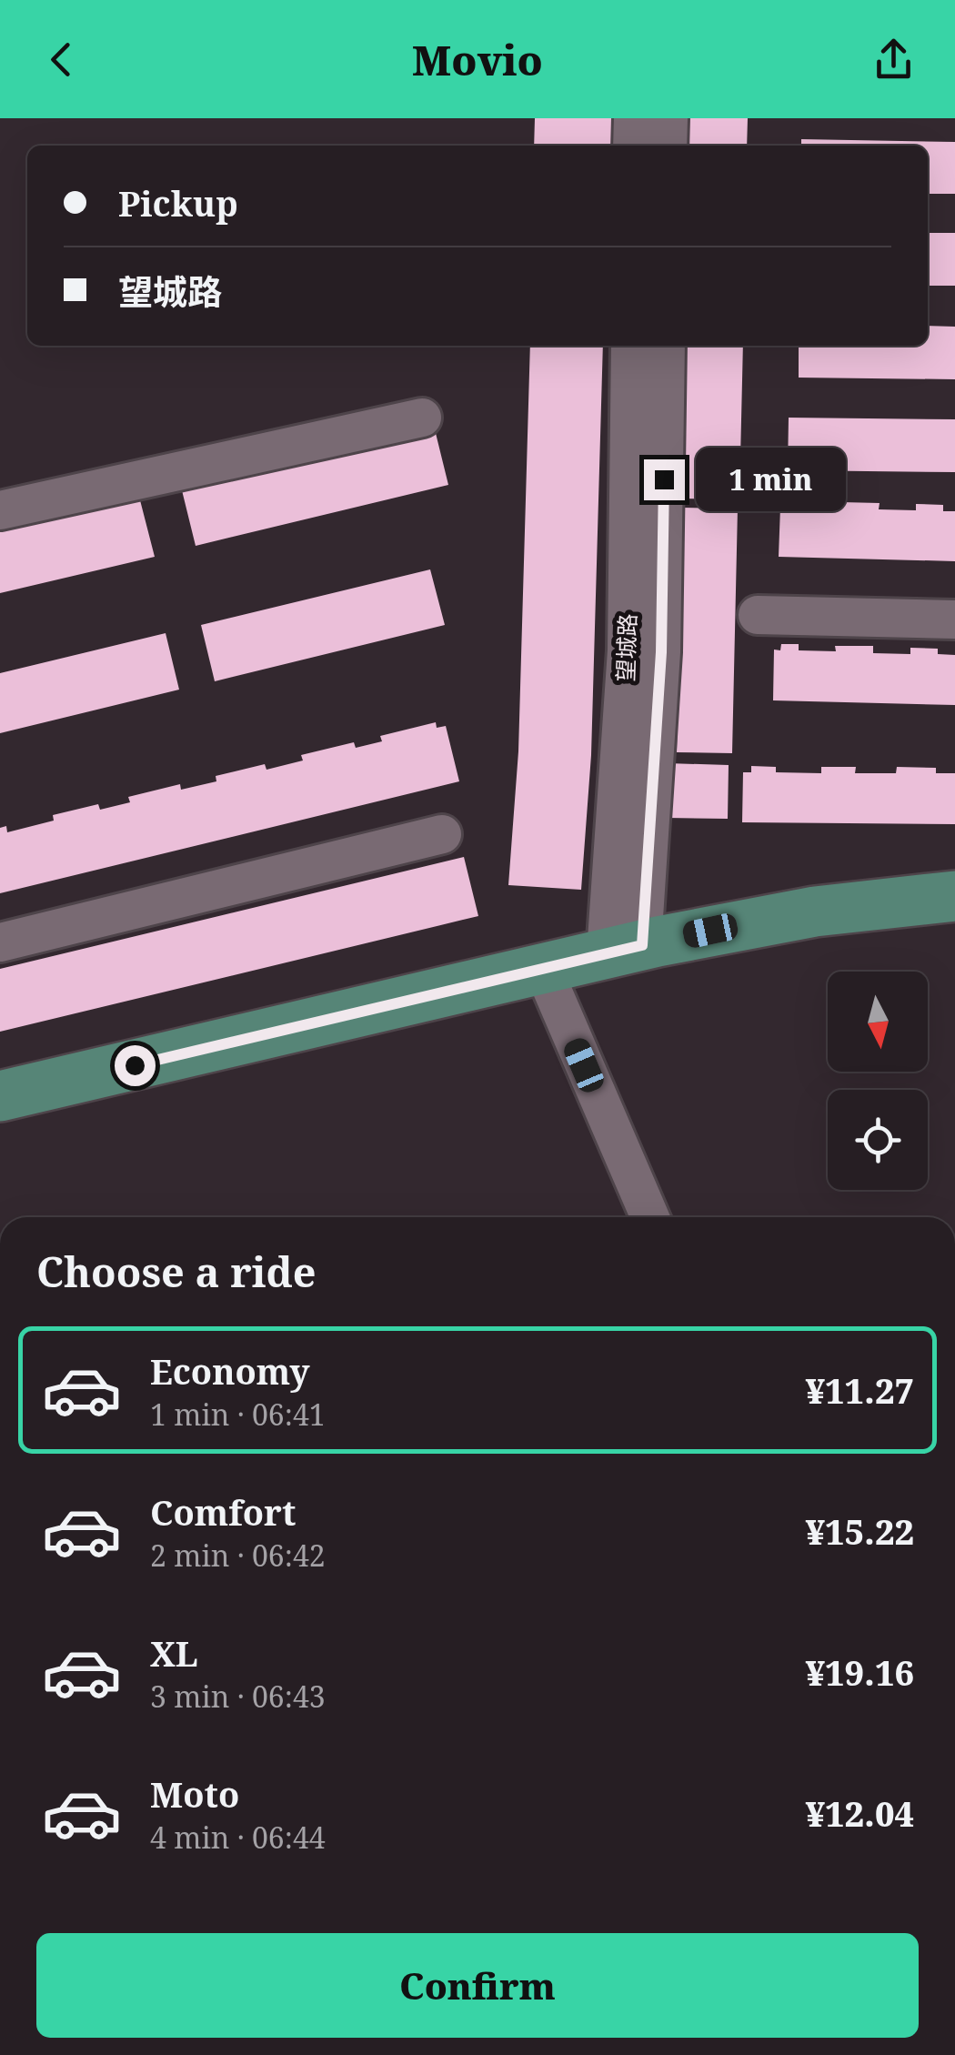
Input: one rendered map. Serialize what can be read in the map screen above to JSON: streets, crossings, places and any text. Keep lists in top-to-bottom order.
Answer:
{
  "streets": {
    "street": ["望城路"]
  },
  "north": "bottom",
  "page": {
    "header": "Movio",
    "banner": ["Pickup", "望城路"],
    "bubble": "1 min",
    "heading": "Choose a ride",
    "list": [
      {
        "name": "Economy",
        "note": "1 min · 06:41",
        "value": "¥11.27"
      },
      {
        "name": "Comfort",
        "note": "2 min · 06:42",
        "value": "¥15.22"
      },
      {
        "name": "XL",
        "note": "3 min · 06:43",
        "value": "¥19.16"
      },
      {
        "name": "Moto",
        "note": "4 min · 06:44",
        "value": "¥12.04"
      }
    ],
    "buttons": "Confirm"
  }
}
